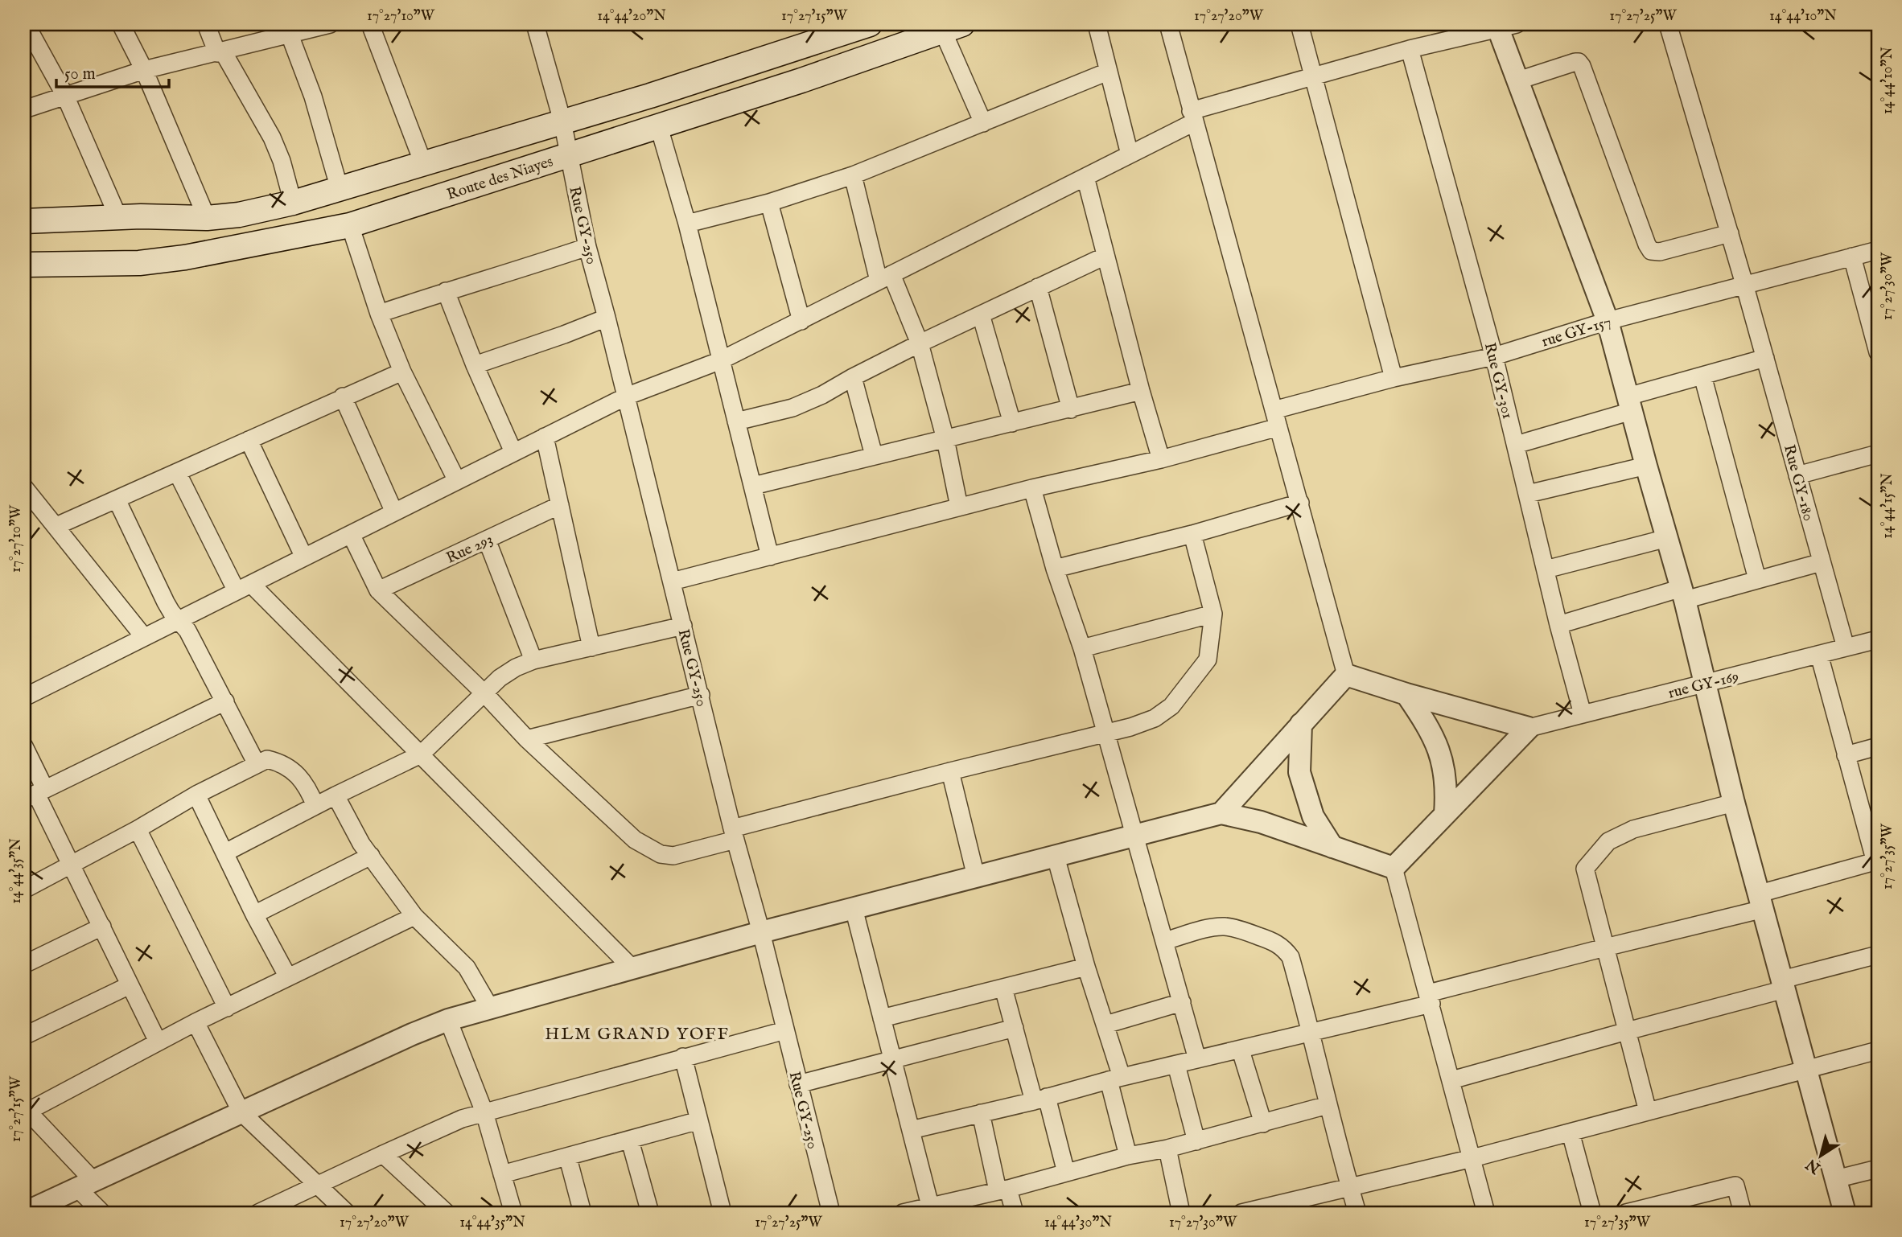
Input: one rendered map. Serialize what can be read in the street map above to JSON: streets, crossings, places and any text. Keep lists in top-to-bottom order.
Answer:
{
  "streets": {
    "main road": ["Route des Niayes"],
    "street": [
      "Rue GY-250",
      "rue GY-157",
      "Rue GY-301",
      "Rue GY-180",
      "Rue 293",
      "rue GY-169"
    ]
  },
  "crossings": [
    ["Route des Niayes", "Rue GY-250"],
    ["rue GY-157", "Rue GY-301"],
    ["rue GY-157", "Rue GY-180"],
    ["Rue GY-301", "rue GY-169"],
    ["Rue GY-180", "rue GY-169"]
  ],
  "districts": ["HLM GRAND YOFF"],
  "scale_bar": "50 m",
  "north": "bottom left",
  "coordinates": [
    "17°27'10\"W",
    "14°44'20\"N",
    "17°27'15\"W",
    "17°27'20\"W",
    "17°27'25\"W",
    "14°44'10\"N",
    "17°27'30\"W",
    "14°44'15\"N",
    "17°27'35\"W",
    "14°44'35\"N",
    "14°44'30\"N"
  ]
}
